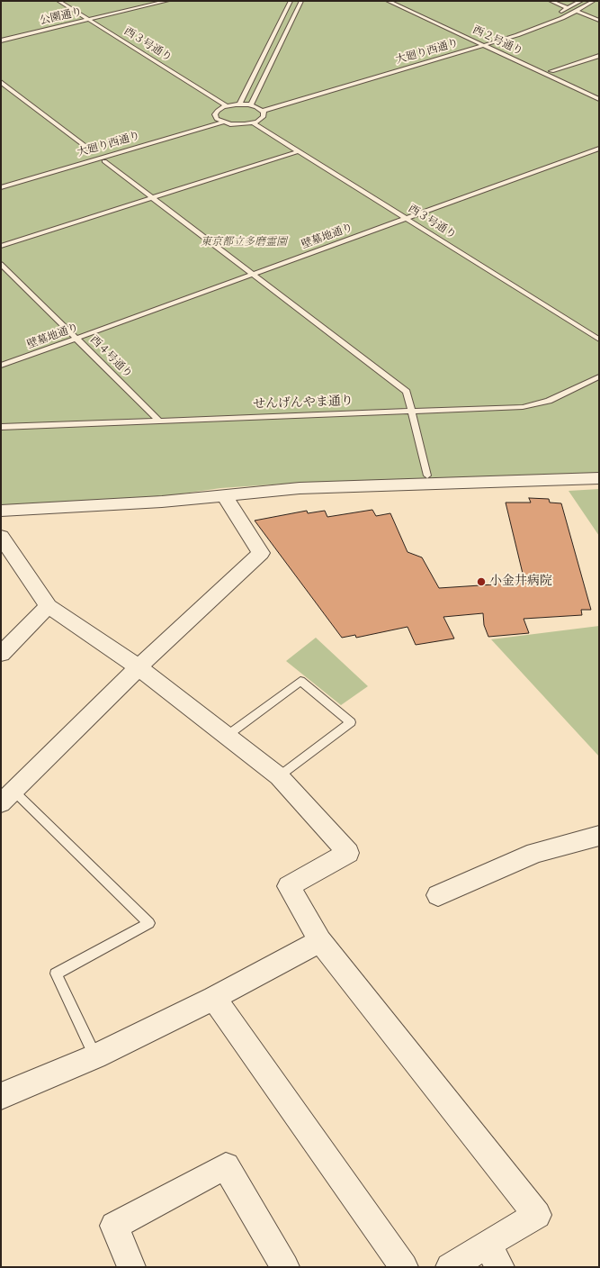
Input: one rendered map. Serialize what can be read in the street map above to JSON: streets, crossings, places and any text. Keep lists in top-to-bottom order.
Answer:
{
  "streets": {
    "lane": [
      "公園通り",
      "西２号通り",
      "西３号通り",
      "大廻り西通り",
      "壁墓地通り",
      "西４号通り",
      "せんげんやま通り"
    ]
  },
  "crossings": [
    ["公園通り", "西３号通り"],
    ["西２号通り", "大廻り西通り"],
    ["西３号通り", "壁墓地通り"],
    ["壁墓地通り", "西４号通り"],
    ["西４号通り", "せんげんやま通り"]
  ],
  "parks": ["東京都立多磨霊園"],
  "places": ["小金井病院"]
}
